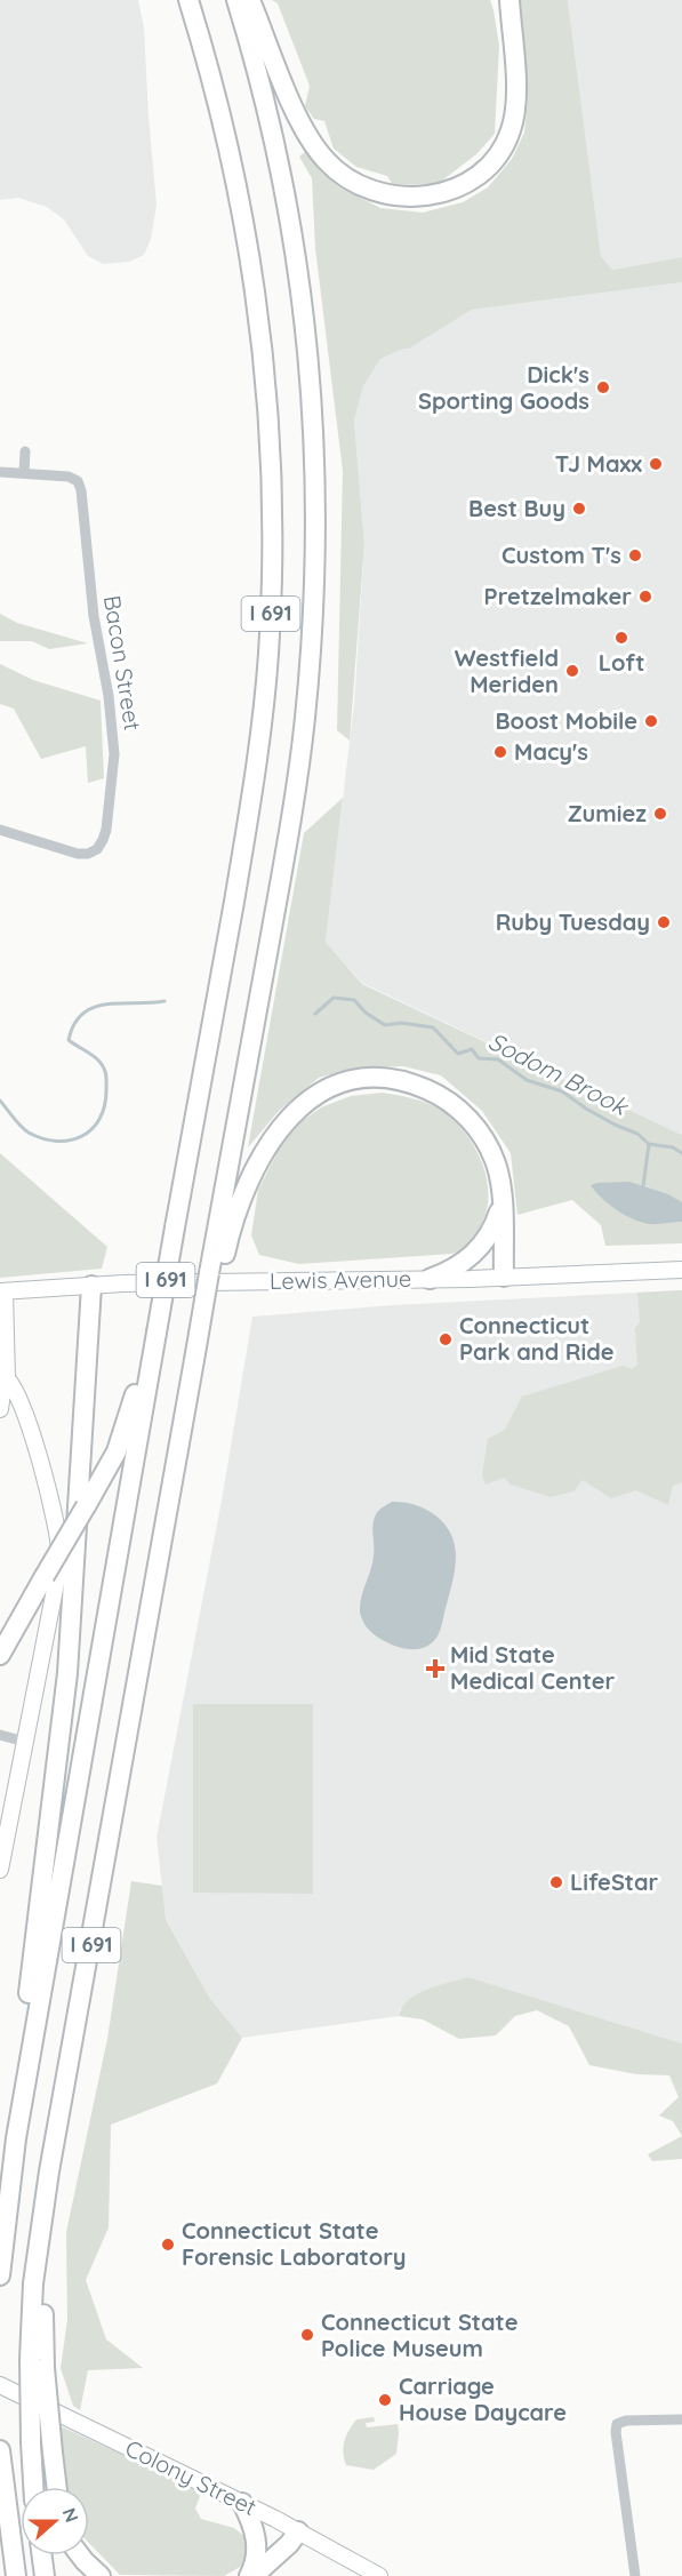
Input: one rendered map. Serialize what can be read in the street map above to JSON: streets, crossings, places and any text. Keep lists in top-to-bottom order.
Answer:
{
  "streets": {
    "highway": ["I 691"],
    "main road": ["Lewis Avenue", "Colony Street"],
    "street": ["Bacon Street"]
  },
  "water": ["Sodom Brook"],
  "places": {
    "other": [
      "Dick's Sporting Goods",
      "TJ Maxx",
      "Best Buy",
      "Custom T's",
      "Pretzelmaker",
      "Loft",
      "Westfield Meriden",
      "Boost Mobile",
      "Macy's",
      "Zumiez",
      "Ruby Tuesday",
      "Connecticut Park and Ride",
      "LifeStar",
      "Connecticut State Forensic Laboratory",
      "Connecticut State Police Museum",
      "Carriage House Daycare"
    ],
    "health": ["Mid State Medical Center"]
  },
  "north": "right"
}
